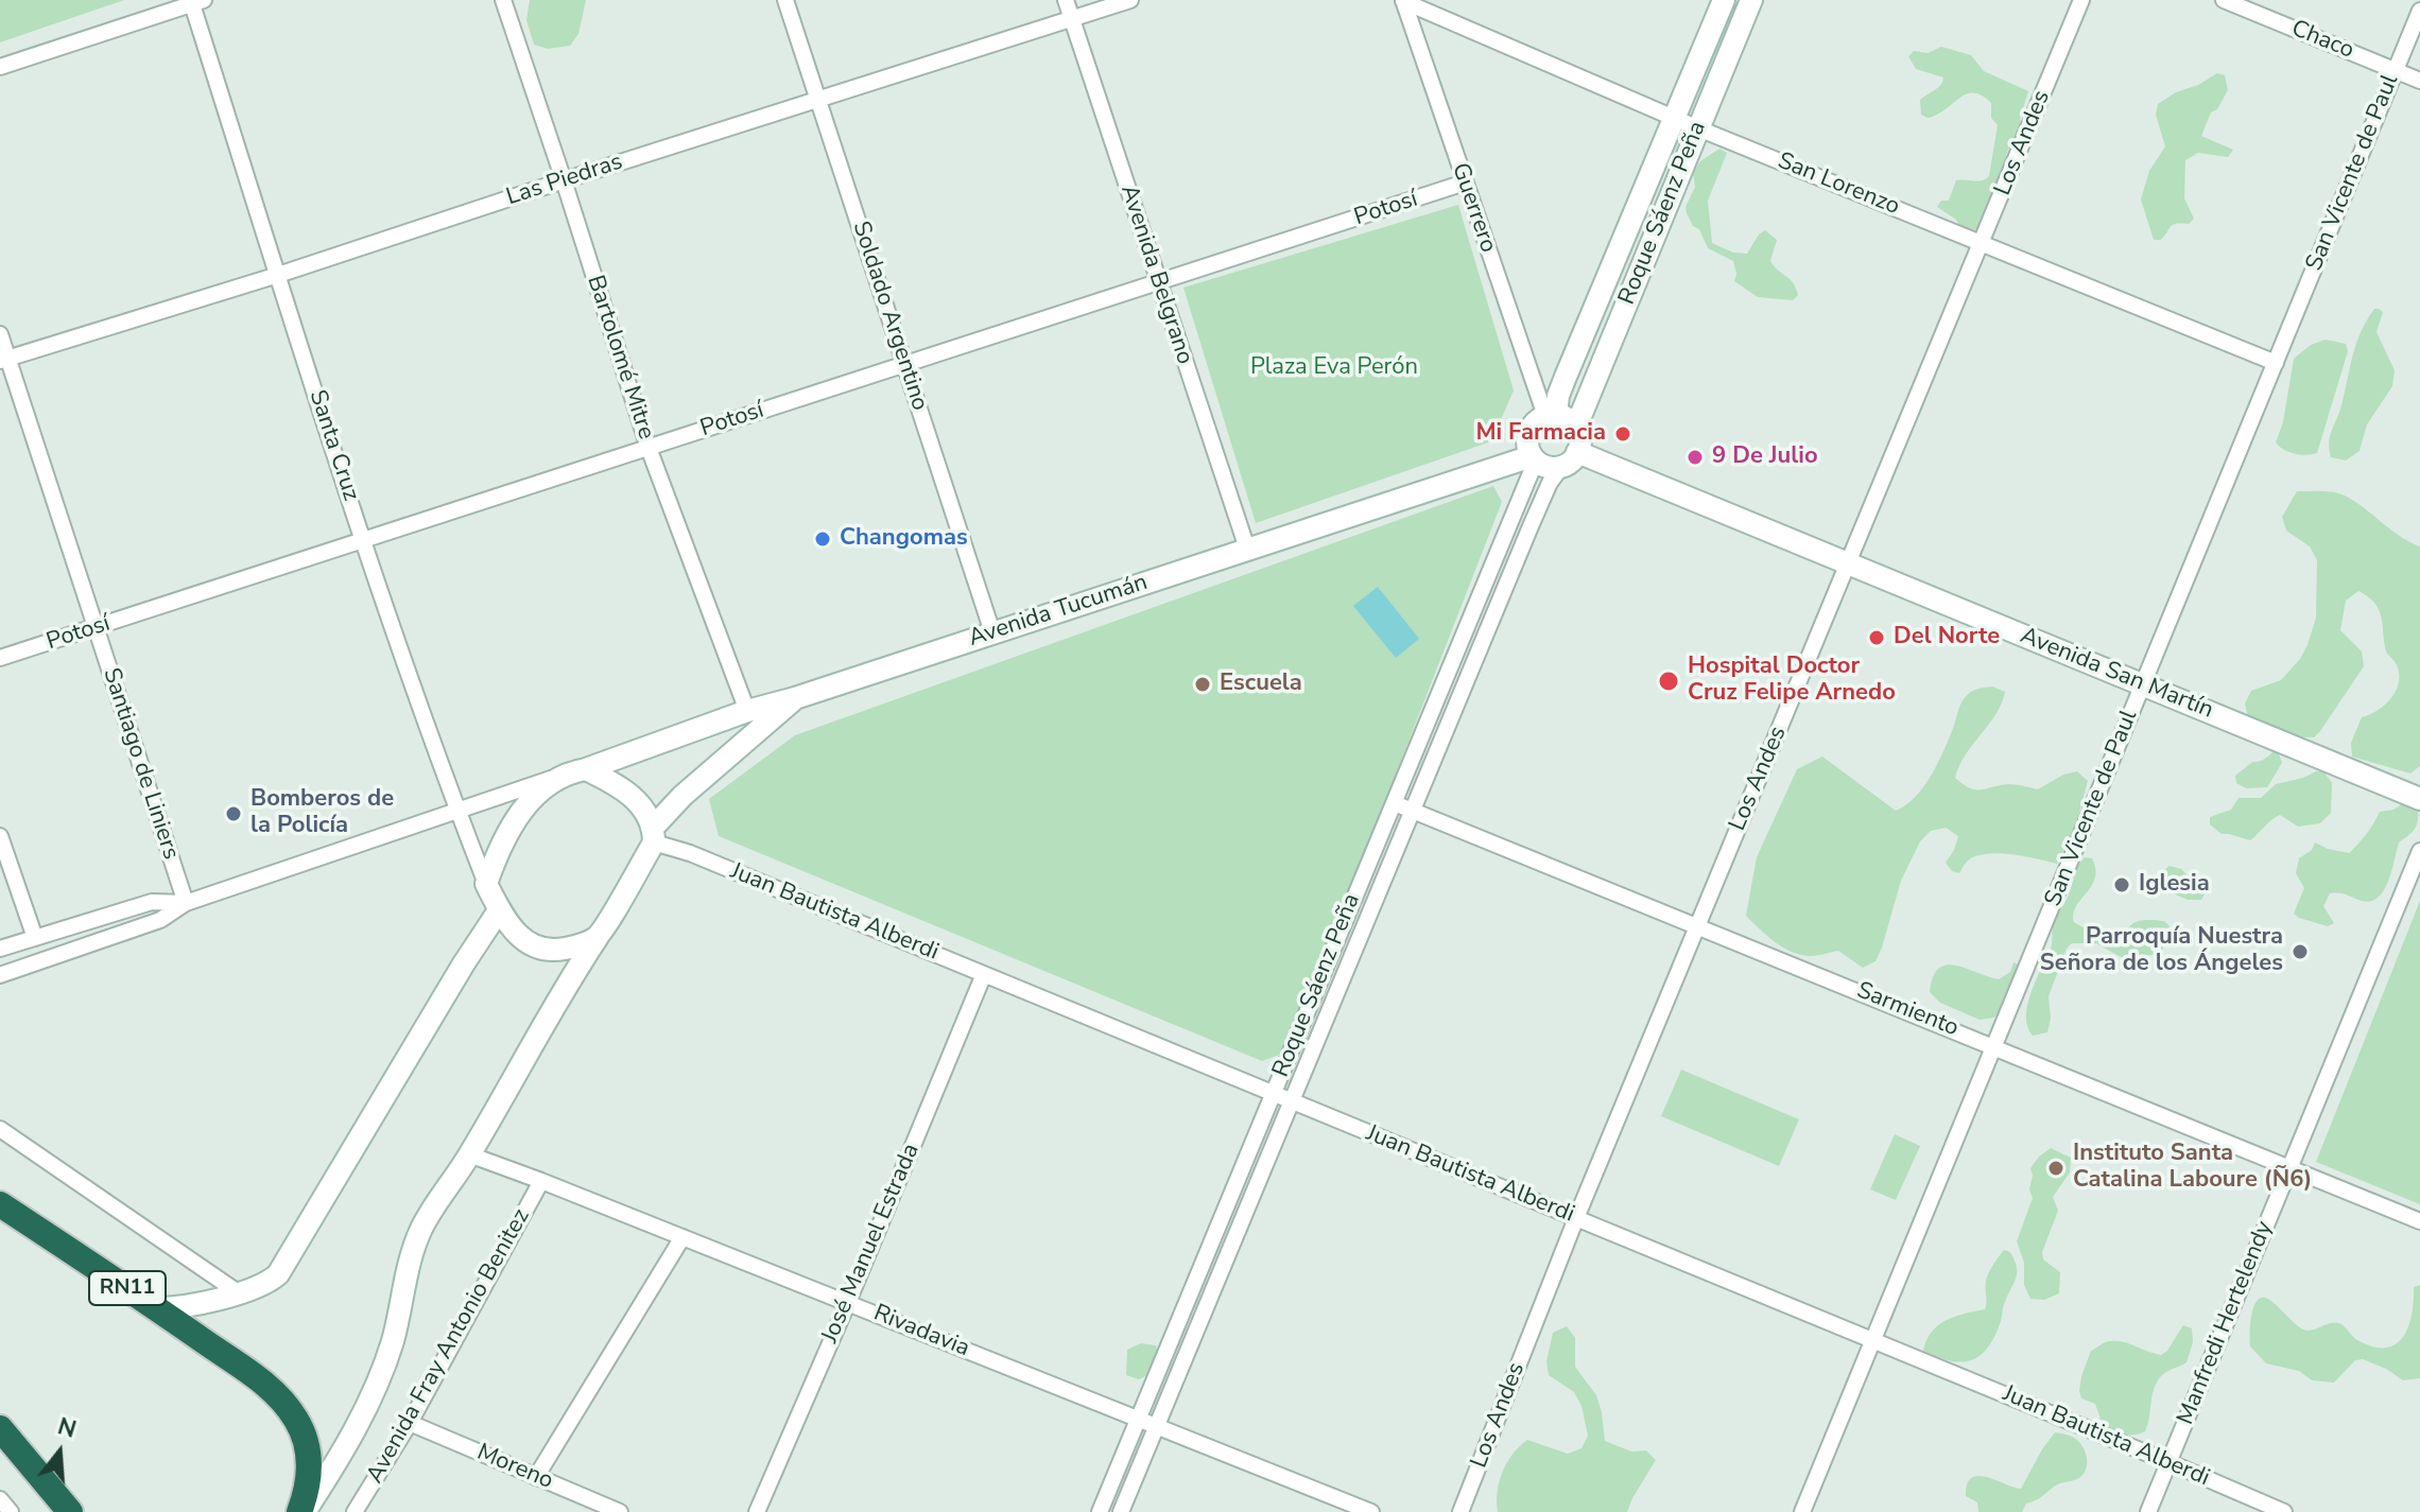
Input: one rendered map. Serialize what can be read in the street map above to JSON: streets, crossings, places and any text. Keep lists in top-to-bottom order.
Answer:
{
  "streets": {
    "highway": ["RN11"],
    "main road": ["Roque Sáenz Peña", "Avenida Tucumán", "Avenida San Martín"],
    "street": [
      "Chaco",
      "Los Andes",
      "San Vicente de Paul",
      "Las Piedras",
      "San Lorenzo",
      "Guerrero",
      "Potosí",
      "Avenida Belgrano",
      "Soldado Argentino",
      "Bartolomé Mitre",
      "Santa Cruz",
      "Santiago de Liniers",
      "Juan Bautista Alberdi",
      "Sarmiento",
      "José Manuel Estrada",
      "Manfredi Hertelendy",
      "Rivadavia",
      "Avenida Fray Antonio Benitez",
      "Moreno"
    ]
  },
  "crossings": [
    ["Chaco", "San Vicente de Paul"],
    ["Los Andes", "San Lorenzo"],
    ["Los Andes", "Avenida San Martín"],
    ["Los Andes", "Juan Bautista Alberdi"],
    ["Los Andes", "Sarmiento"],
    ["San Vicente de Paul", "San Lorenzo"],
    ["San Vicente de Paul", "Avenida San Martín"],
    ["San Vicente de Paul", "Juan Bautista Alberdi"],
    ["San Vicente de Paul", "Sarmiento"],
    ["Las Piedras", "Avenida Belgrano"],
    ["Las Piedras", "Soldado Argentino"],
    ["Las Piedras", "Bartolomé Mitre"],
    ["Las Piedras", "Santa Cruz"],
    ["Las Piedras", "Santiago de Liniers"],
    ["San Lorenzo", "Guerrero"],
    ["San Lorenzo", "Roque Sáenz Peña"],
    ["Guerrero", "Potosí"],
    ["Guerrero", "Roque Sáenz Peña"],
    ["Guerrero", "Avenida Tucumán"],
    ["Guerrero", "Avenida San Martín"],
    ["Potosí", "Avenida Belgrano"],
    ["Potosí", "Soldado Argentino"],
    ["Potosí", "Bartolomé Mitre"],
    ["Potosí", "Santa Cruz"],
    ["Potosí", "Santiago de Liniers"],
    ["Roque Sáenz Peña", "Avenida Tucumán"],
    ["Roque Sáenz Peña", "Avenida San Martín"],
    ["Roque Sáenz Peña", "Juan Bautista Alberdi"],
    ["Roque Sáenz Peña", "Sarmiento"],
    ["Roque Sáenz Peña", "Rivadavia"],
    ["Avenida Belgrano", "Avenida Tucumán"],
    ["Soldado Argentino", "Avenida Tucumán"],
    ["Bartolomé Mitre", "Avenida Tucumán"],
    ["Santa Cruz", "Avenida Tucumán"],
    ["Santa Cruz", "Juan Bautista Alberdi"],
    ["Avenida Tucumán", "Avenida San Martín"],
    ["Avenida Tucumán", "Juan Bautista Alberdi"],
    ["Juan Bautista Alberdi", "José Manuel Estrada"],
    ["Juan Bautista Alberdi", "Manfredi Hertelendy"],
    ["Sarmiento", "Manfredi Hertelendy"],
    ["José Manuel Estrada", "Rivadavia"],
    ["Rivadavia", "Avenida Fray Antonio Benitez"],
    ["Avenida Fray Antonio Benitez", "Moreno"]
  ],
  "parks": ["Plaza Eva Perón"],
  "places": [
    "Mi Farmacia",
    "9 De Julio",
    "Changomas",
    "Del Norte",
    "Hospital Doctor Cruz Felipe Arnedo",
    "Escuela",
    "Bomberos de la Policía",
    "Iglesia",
    "Parroquía Nuestra Señora de los Ángeles",
    "Instituto Santa Catalina Laboure (Ñ6)"
  ],
  "north": "top"
}
